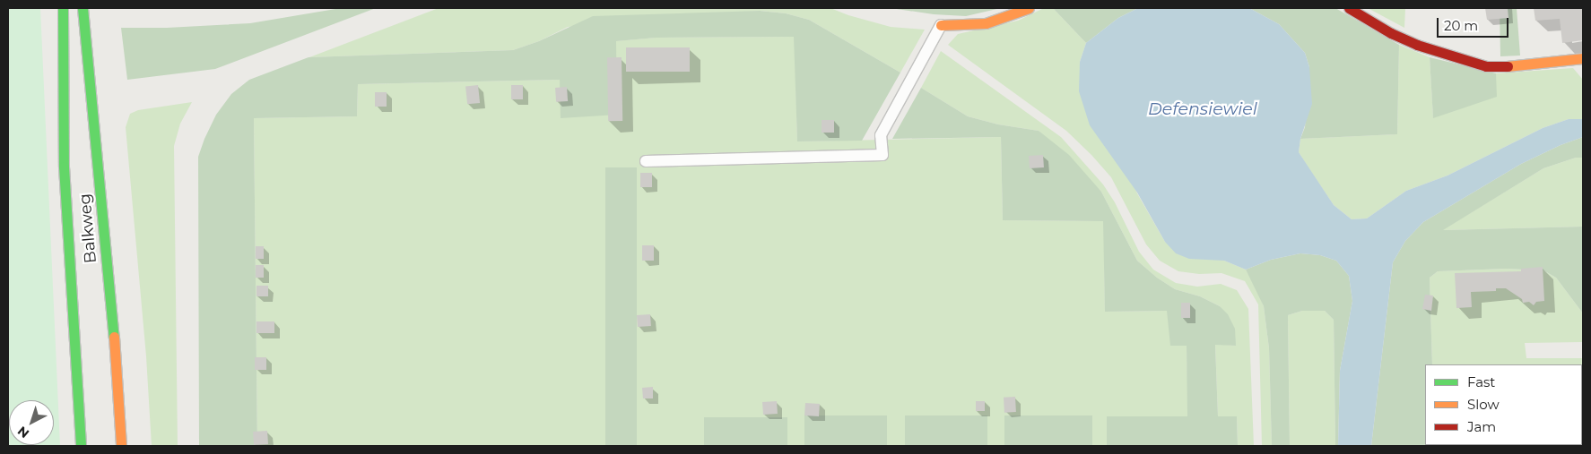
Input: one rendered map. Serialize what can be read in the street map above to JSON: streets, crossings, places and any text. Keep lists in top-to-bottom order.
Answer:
{
  "streets": {
    "street": ["Balkweg"]
  },
  "water": ["Defensiewiel"],
  "legend": ["Fast", "Slow", "Jam"],
  "scale_bar": "20 m",
  "north": "bottom left"
}
